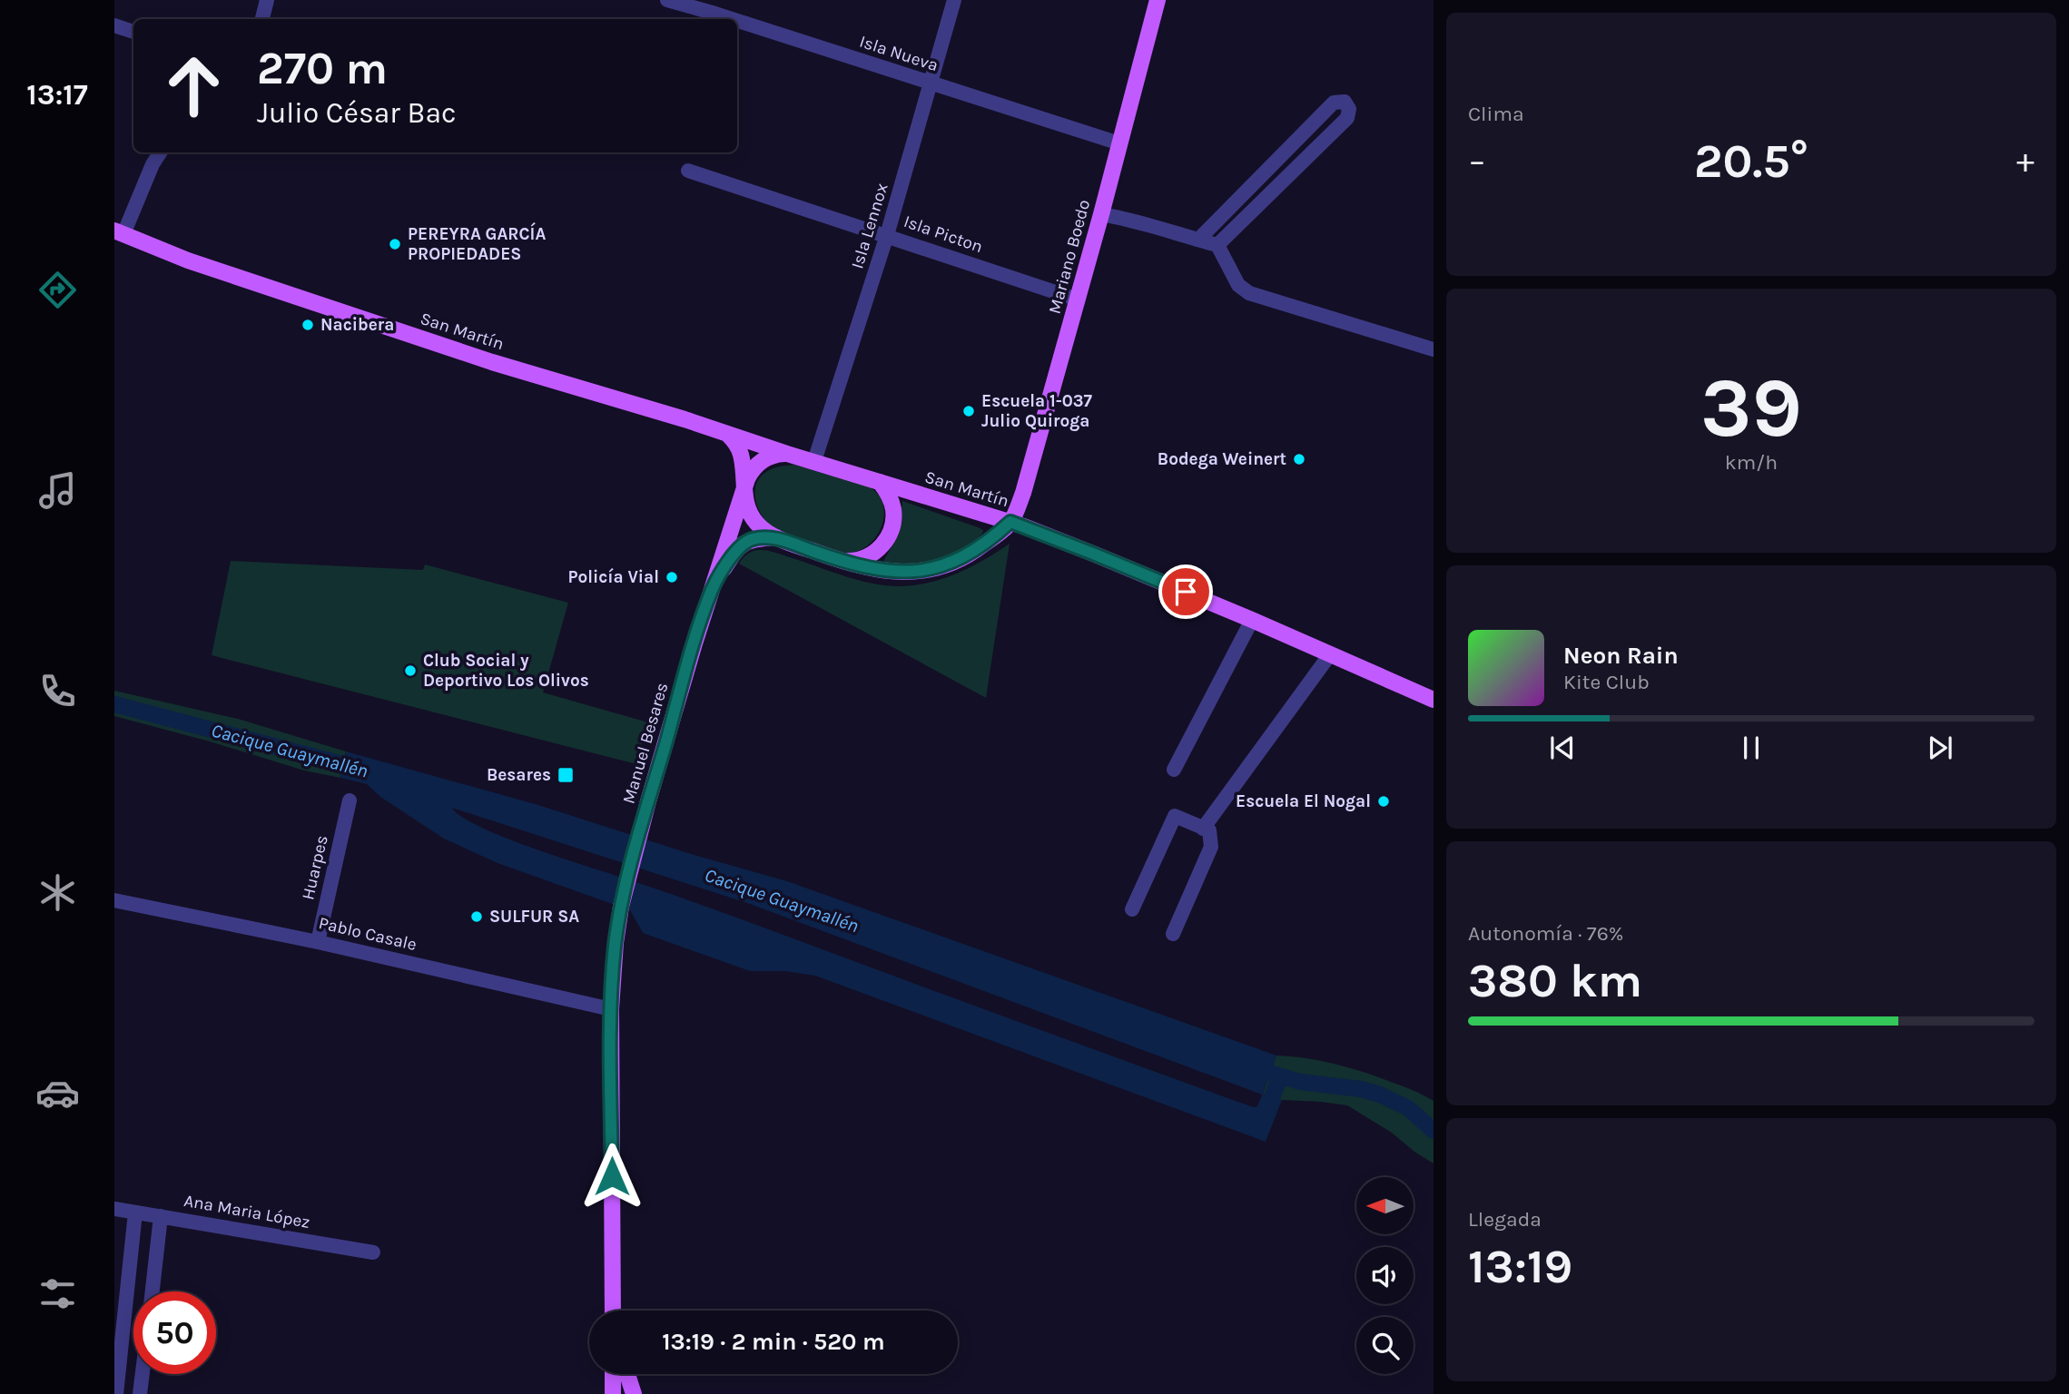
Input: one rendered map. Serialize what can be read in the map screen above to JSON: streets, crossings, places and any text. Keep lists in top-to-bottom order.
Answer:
{
  "streets": {
    "main road": ["Mariano Boedo", "San Martín", "Manuel Besares"],
    "street": [
      "Isla Nueva",
      "Isla Lennox",
      "Isla Picton",
      "Huarpes",
      "Pablo Casale",
      "Ana Maria López"
    ]
  },
  "crossings": [
    ["Isla Nueva", "Isla Lennox"],
    ["Isla Nueva", "Mariano Boedo"],
    ["Isla Lennox", "Isla Picton"],
    ["Isla Lennox", "San Martín"],
    ["Isla Lennox", "Manuel Besares"],
    ["Isla Picton", "Mariano Boedo"],
    ["Mariano Boedo", "San Martín"],
    ["San Martín", "Manuel Besares"],
    ["Manuel Besares", "Pablo Casale"],
    ["Huarpes", "Pablo Casale"]
  ],
  "water": ["Cacique Guaymallén"],
  "places": {
    "other": [
      "PEREYRA GARCÍA PROPIEDADES",
      "Nacibera",
      "Escuela 1-037 Julio Quiroga",
      "Bodega Weinert",
      "Policía Vial",
      "Club Social y Deportivo Los Olivos",
      "Escuela El Nogal",
      "SULFUR SA"
    ],
    "transit": ["Besares"]
  },
  "north": "left",
  "page": {
    "tabs": "13:17",
    "tile": [
      "Clima",
      ["39", "km/h"],
      ["Autonomía · 76%", "380 km"],
      ["Llegada", "13:19"]
    ],
    "turn": ["270 m", "Julio César Bac"],
    "heat": ["−", "20.5°", "+"],
    "song": ["Neon Rain", "Kite Club"],
    "limit": "50",
    "trip": "13:19 · 2 min · 520 m"
  }
}
